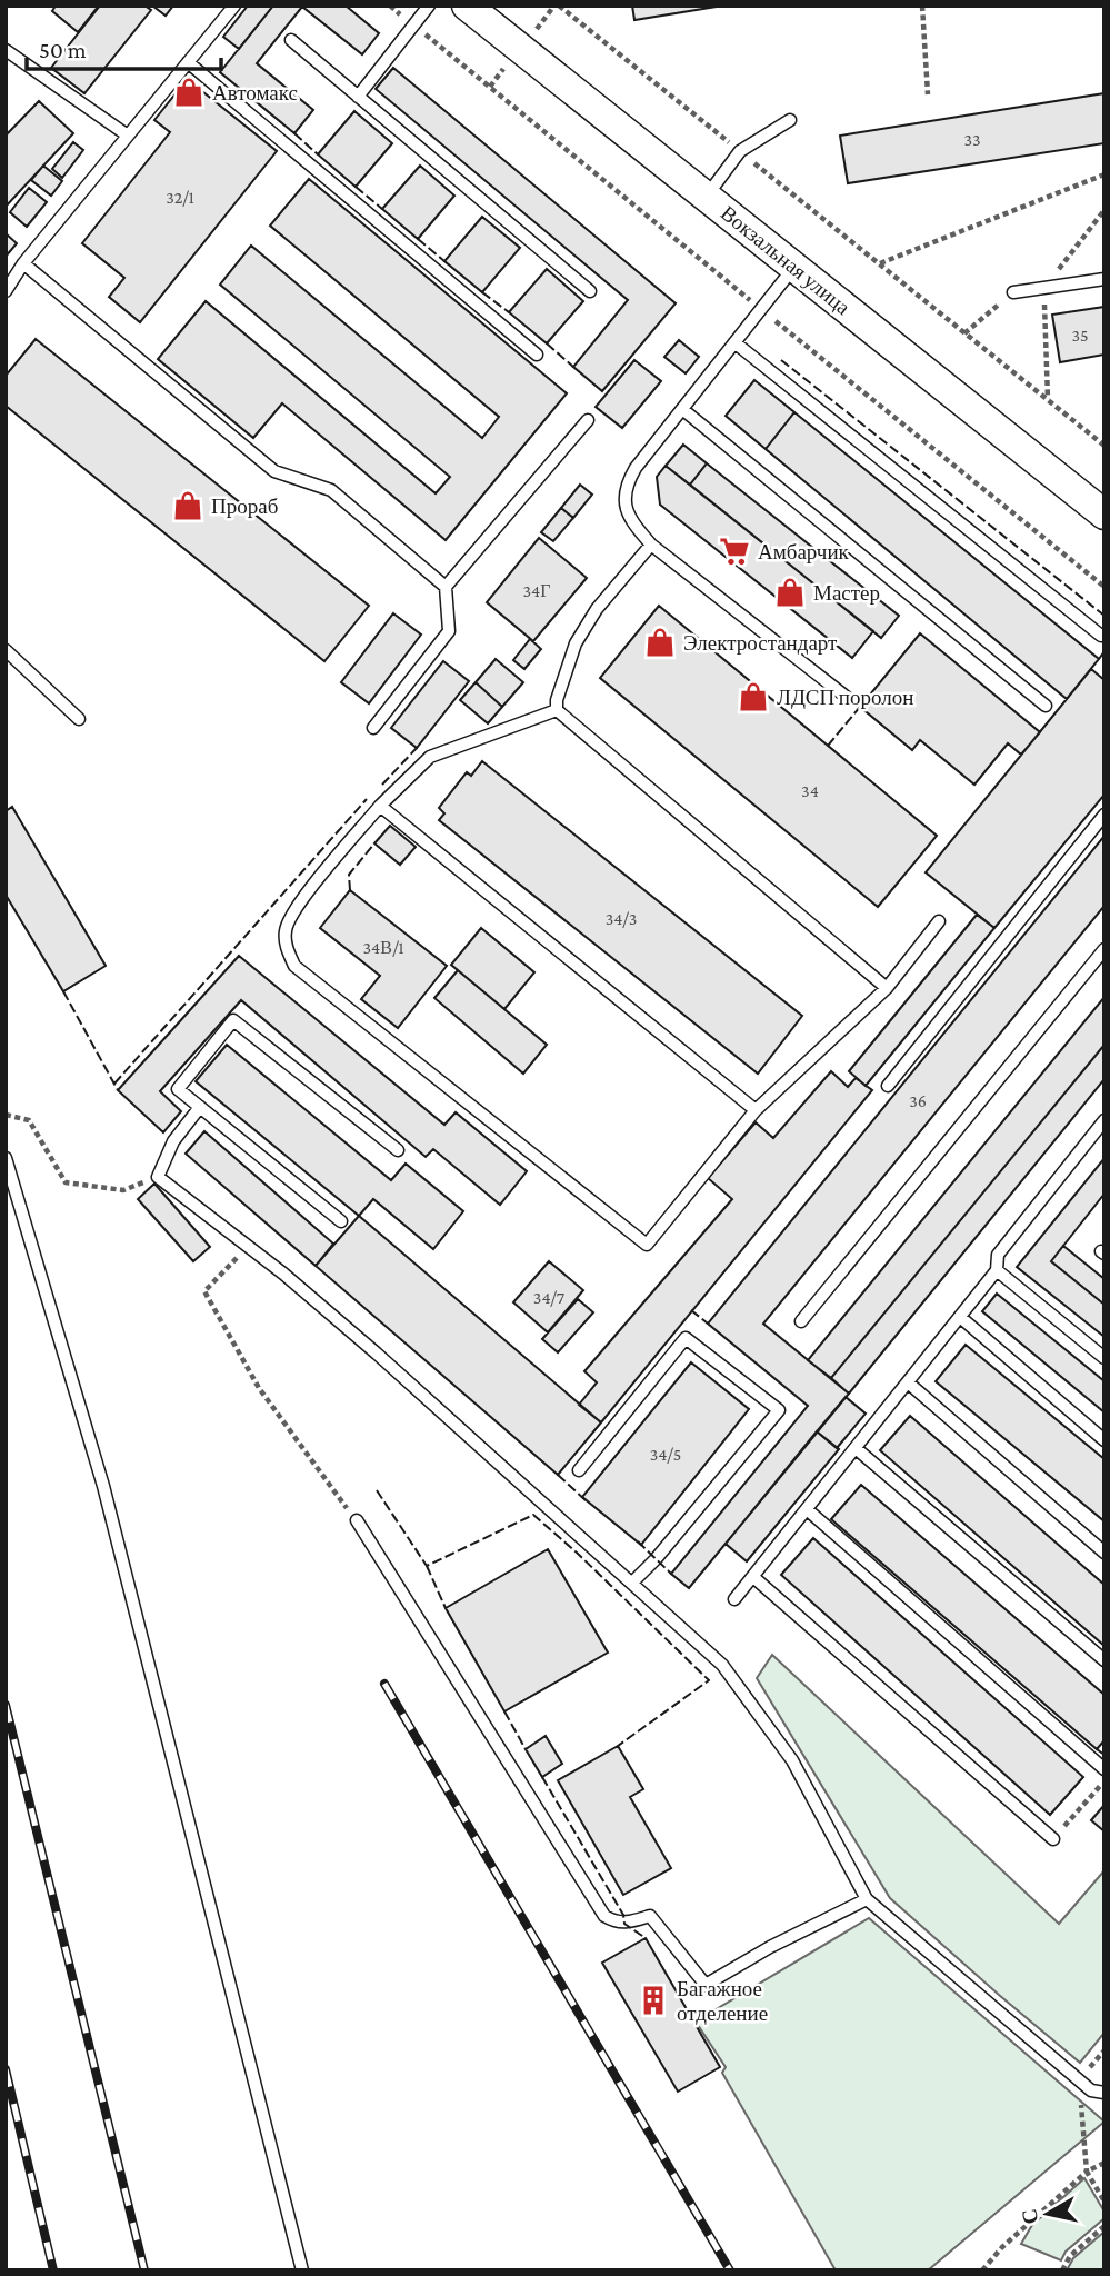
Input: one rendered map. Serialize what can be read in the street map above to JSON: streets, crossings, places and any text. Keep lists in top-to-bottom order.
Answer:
{
  "streets": {
    "street": ["Вокзальная улица"]
  },
  "places": {
    "shop": [
      "Автомакс",
      "Прораб",
      "Мастер",
      "Электростандарт",
      "ЛДСП поролон"
    ],
    "supermarket": ["Амбарчик"],
    "building": ["Багажное отделение"]
  },
  "house_numbers": [
    "33",
    "32/1",
    "35",
    "34Г",
    "34",
    "34/3",
    "34В/1",
    "36",
    "34/7",
    "34/5"
  ],
  "scale_bar": "50 m",
  "north": "left"
}
